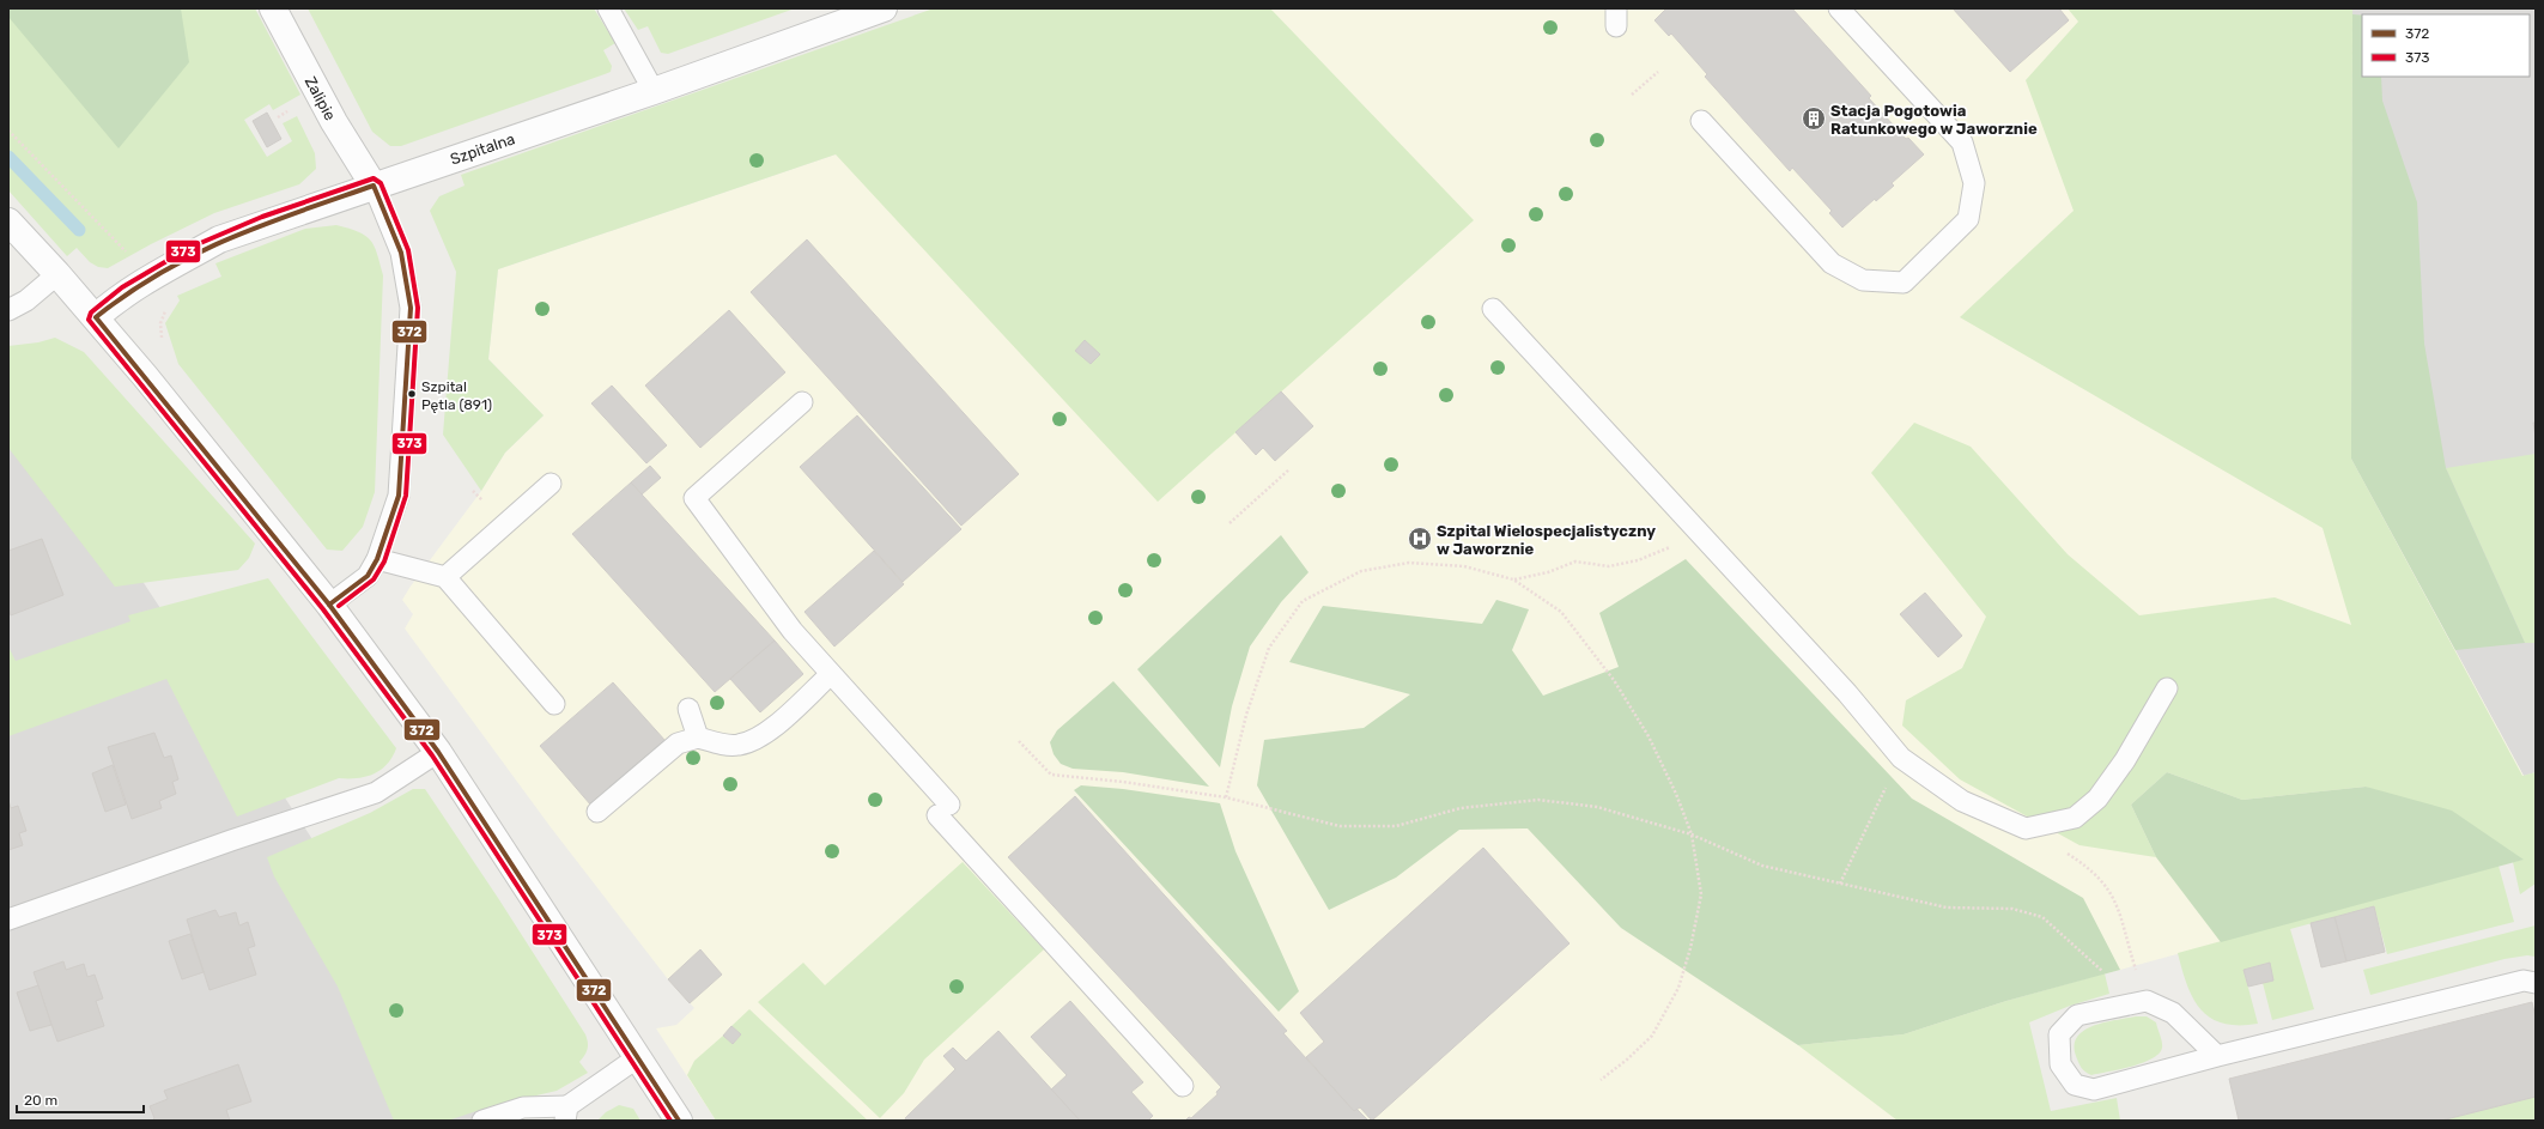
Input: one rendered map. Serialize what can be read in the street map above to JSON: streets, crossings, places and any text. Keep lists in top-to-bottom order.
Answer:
{
  "streets": {
    "street": ["Zalipie", "Szpitalna"]
  },
  "crossings": [
    ["Zalipie", "Szpitalna"]
  ],
  "places": {
    "building": ["Stacja Pogotowia Ratunkowego w Jaworznie"],
    "other": ["Szpital Pętla (891)"],
    "hospital": ["Szpital Wielospecjalistyczny w Jaworznie"]
  },
  "lines": ["transit line 373", "transit line 372"],
  "legend": ["372", "373"],
  "scale_bar": "20 m"
}
